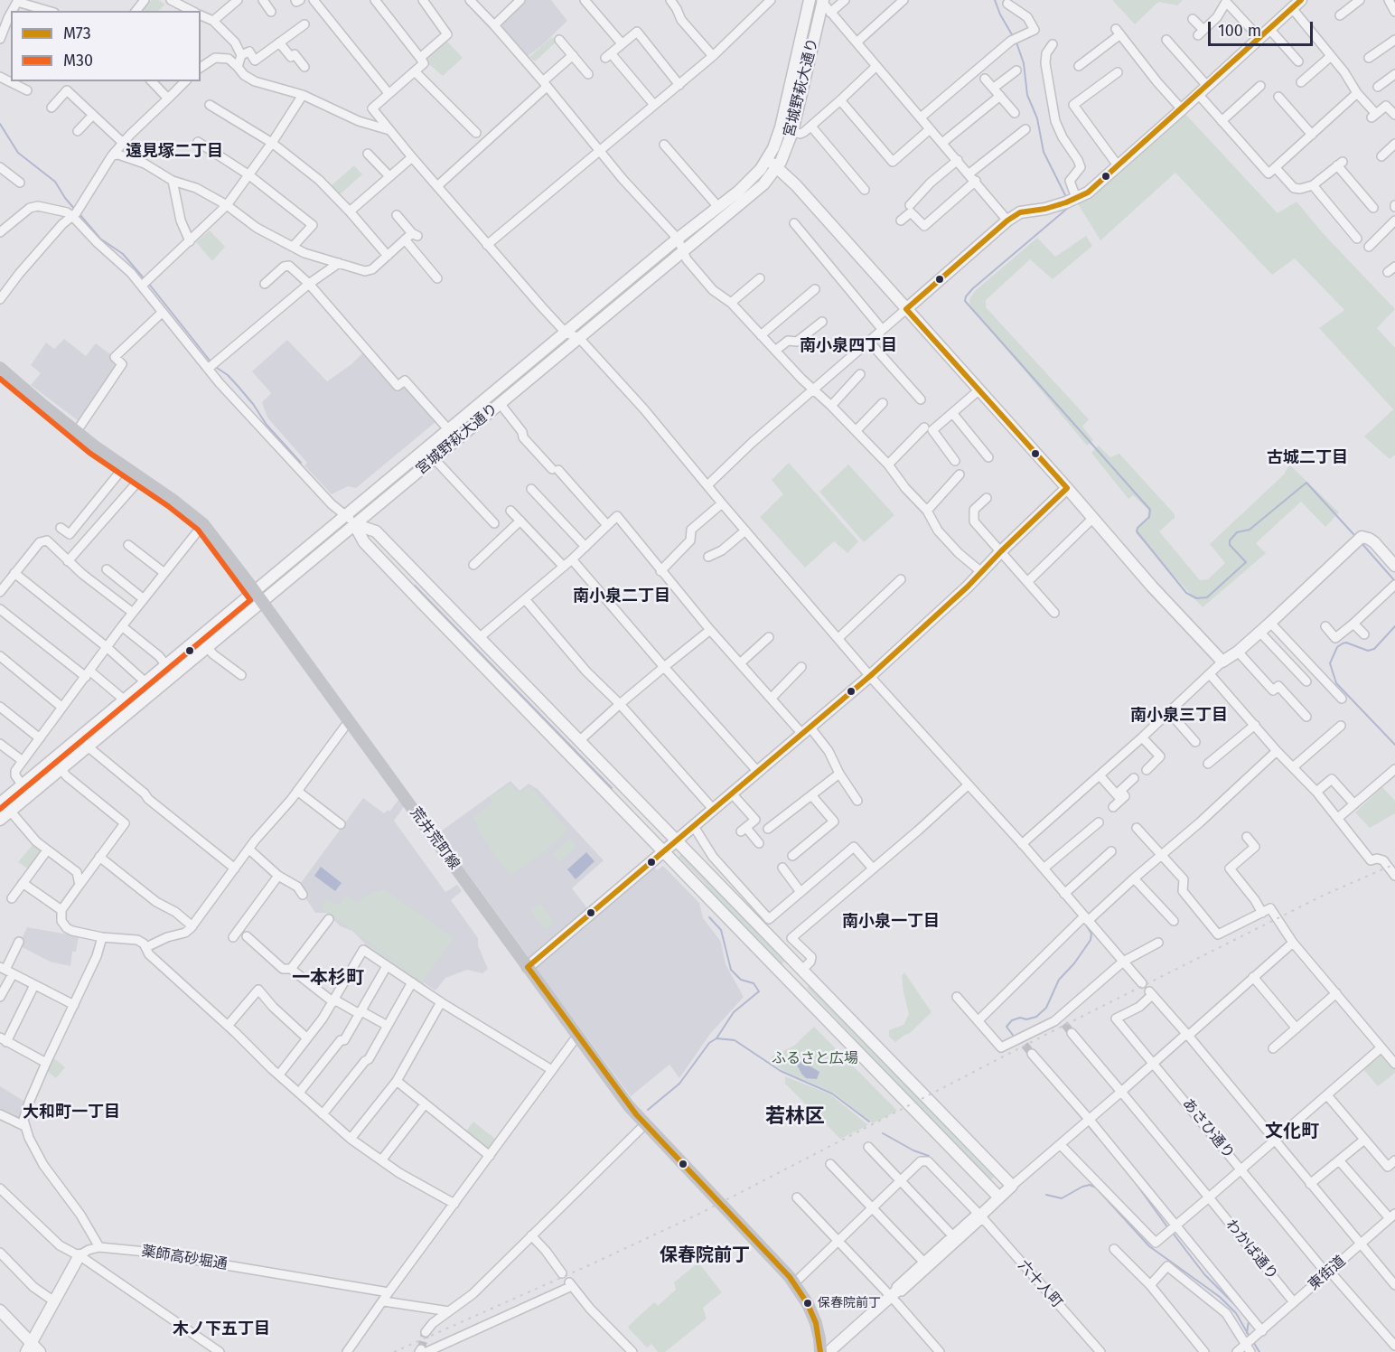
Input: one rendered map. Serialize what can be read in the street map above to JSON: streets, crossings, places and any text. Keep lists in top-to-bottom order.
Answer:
{
  "streets": {
    "main road": ["荒井荒町線"],
    "street": [
      "宮城野萩大通り",
      "あさひ通り",
      "わかば通り",
      "薬師高砂堀通",
      "東街道",
      "六十人町"
    ]
  },
  "crossings": [
    ["宮城野萩大通り", "荒井荒町線"],
    ["荒井荒町線", "六十人町"],
    ["あさひ通り", "東街道"],
    ["わかば通り", "東街道"]
  ],
  "districts": [
    "遠見塚二丁目",
    "南小泉四丁目",
    "古城二丁目",
    "南小泉二丁目",
    "南小泉三丁目",
    "南小泉一丁目",
    "一本杉町",
    "大和町一丁目",
    "若林区",
    "文化町",
    "保春院前丁",
    "木ノ下五丁目"
  ],
  "parks": ["ふるさと広場"],
  "places": ["保春院前丁"],
  "lines": ["transit line M73", "transit line M30"],
  "legend": ["M73", "M30"],
  "scale_bar": "100 m"
}
